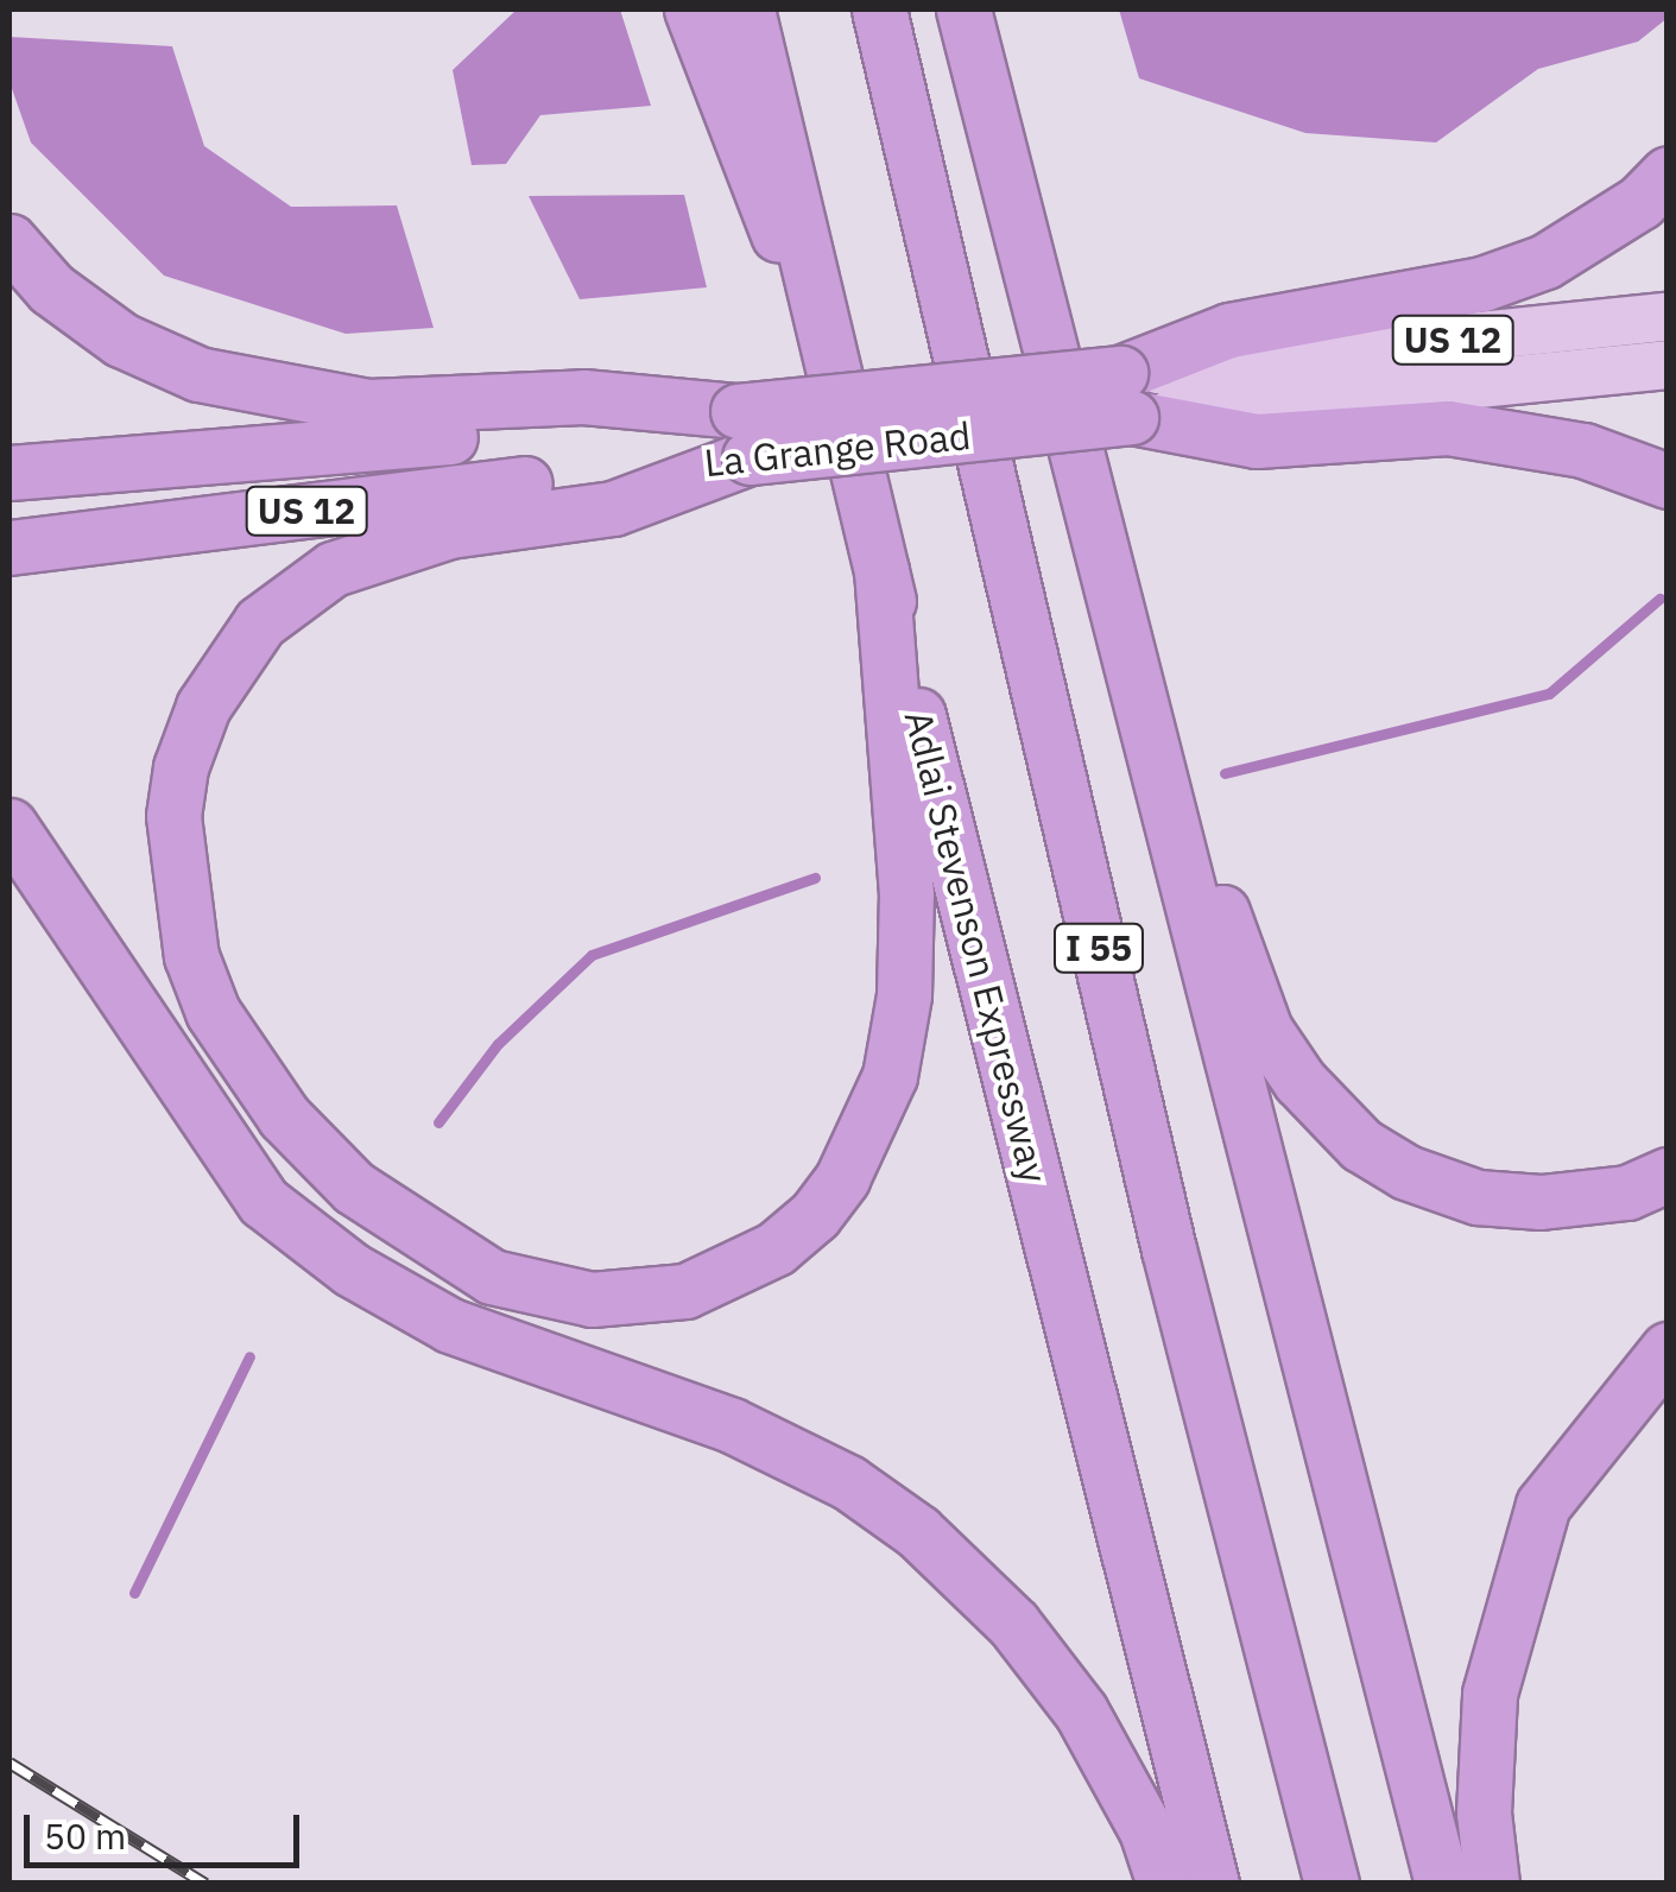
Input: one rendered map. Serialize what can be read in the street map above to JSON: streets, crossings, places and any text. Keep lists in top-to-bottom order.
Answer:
{
  "streets": {
    "highway": [
      "US 12",
      "La Grange Road",
      "Adlai Stevenson Expressway",
      "I 55"
    ]
  },
  "scale_bar": "50 m"
}
